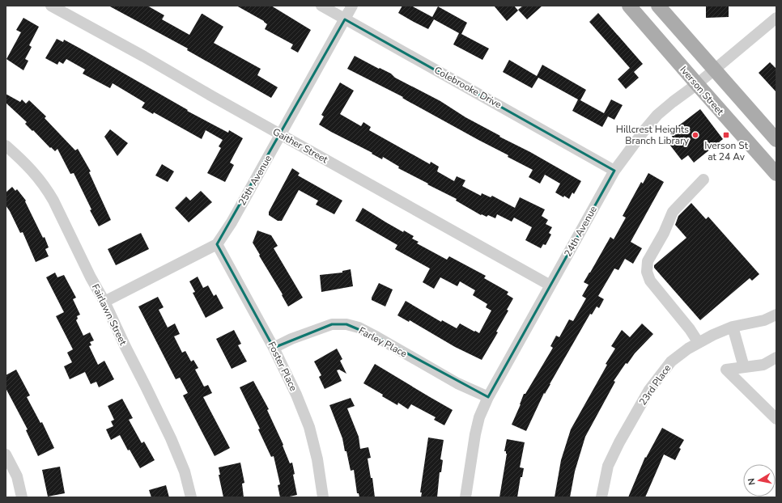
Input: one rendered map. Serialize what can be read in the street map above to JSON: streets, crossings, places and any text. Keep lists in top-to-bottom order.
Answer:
{
  "streets": {
    "main road": ["Iverson Street"],
    "street": [
      "Colebrooke Drive",
      "Gaither Street",
      "25th Avenue",
      "24th Avenue",
      "Fairlawn Street",
      "Farley Place",
      "Foster Place",
      "23rd Place"
    ]
  },
  "crossings": [
    ["Colebrooke Drive", "25th Avenue"],
    ["Colebrooke Drive", "24th Avenue"],
    ["Iverson Street", "24th Avenue"],
    ["Gaither Street", "25th Avenue"],
    ["Gaither Street", "24th Avenue"],
    ["25th Avenue", "Fairlawn Street"],
    ["25th Avenue", "Foster Place"],
    ["24th Avenue", "Farley Place"],
    ["Farley Place", "Foster Place"]
  ],
  "places": {
    "other": ["Hillcrest Heights Branch Library"],
    "transit": ["Iverson St at 24 Av"]
  },
  "north": "left"
}
